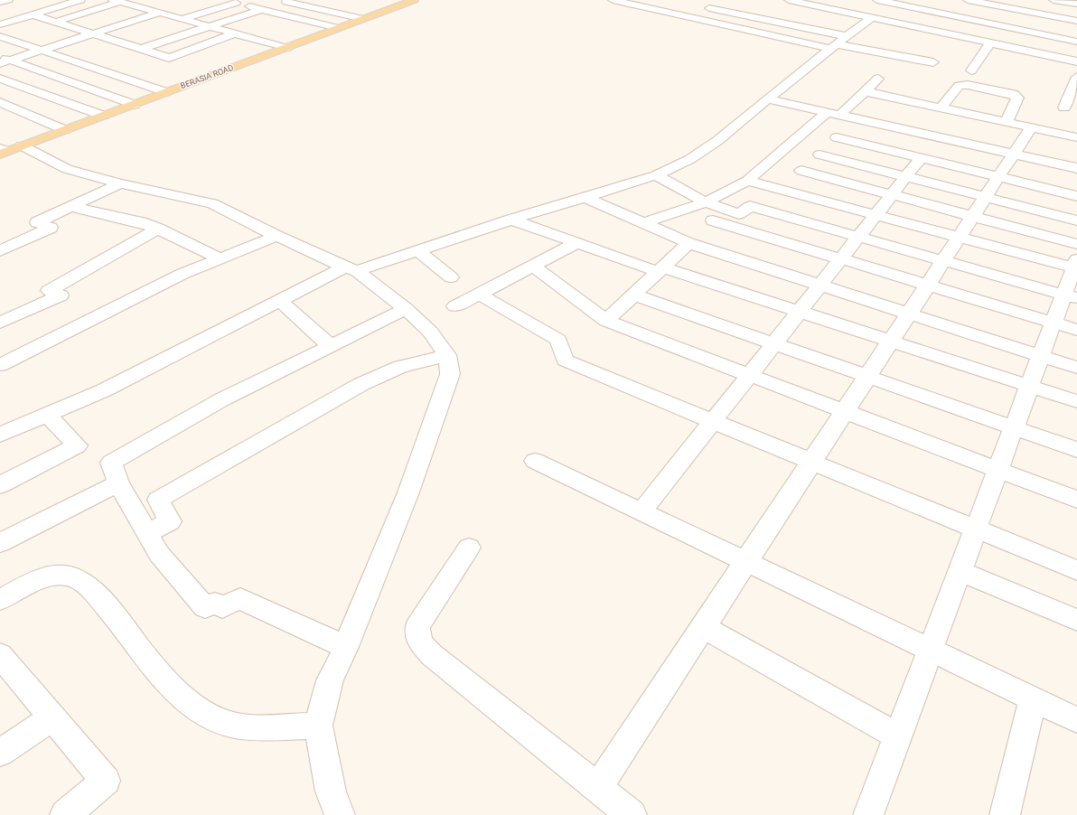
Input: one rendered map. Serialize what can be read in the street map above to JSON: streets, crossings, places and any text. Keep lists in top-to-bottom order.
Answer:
{
  "streets": {
    "main road": ["BERASIA ROAD"]
  }
}
